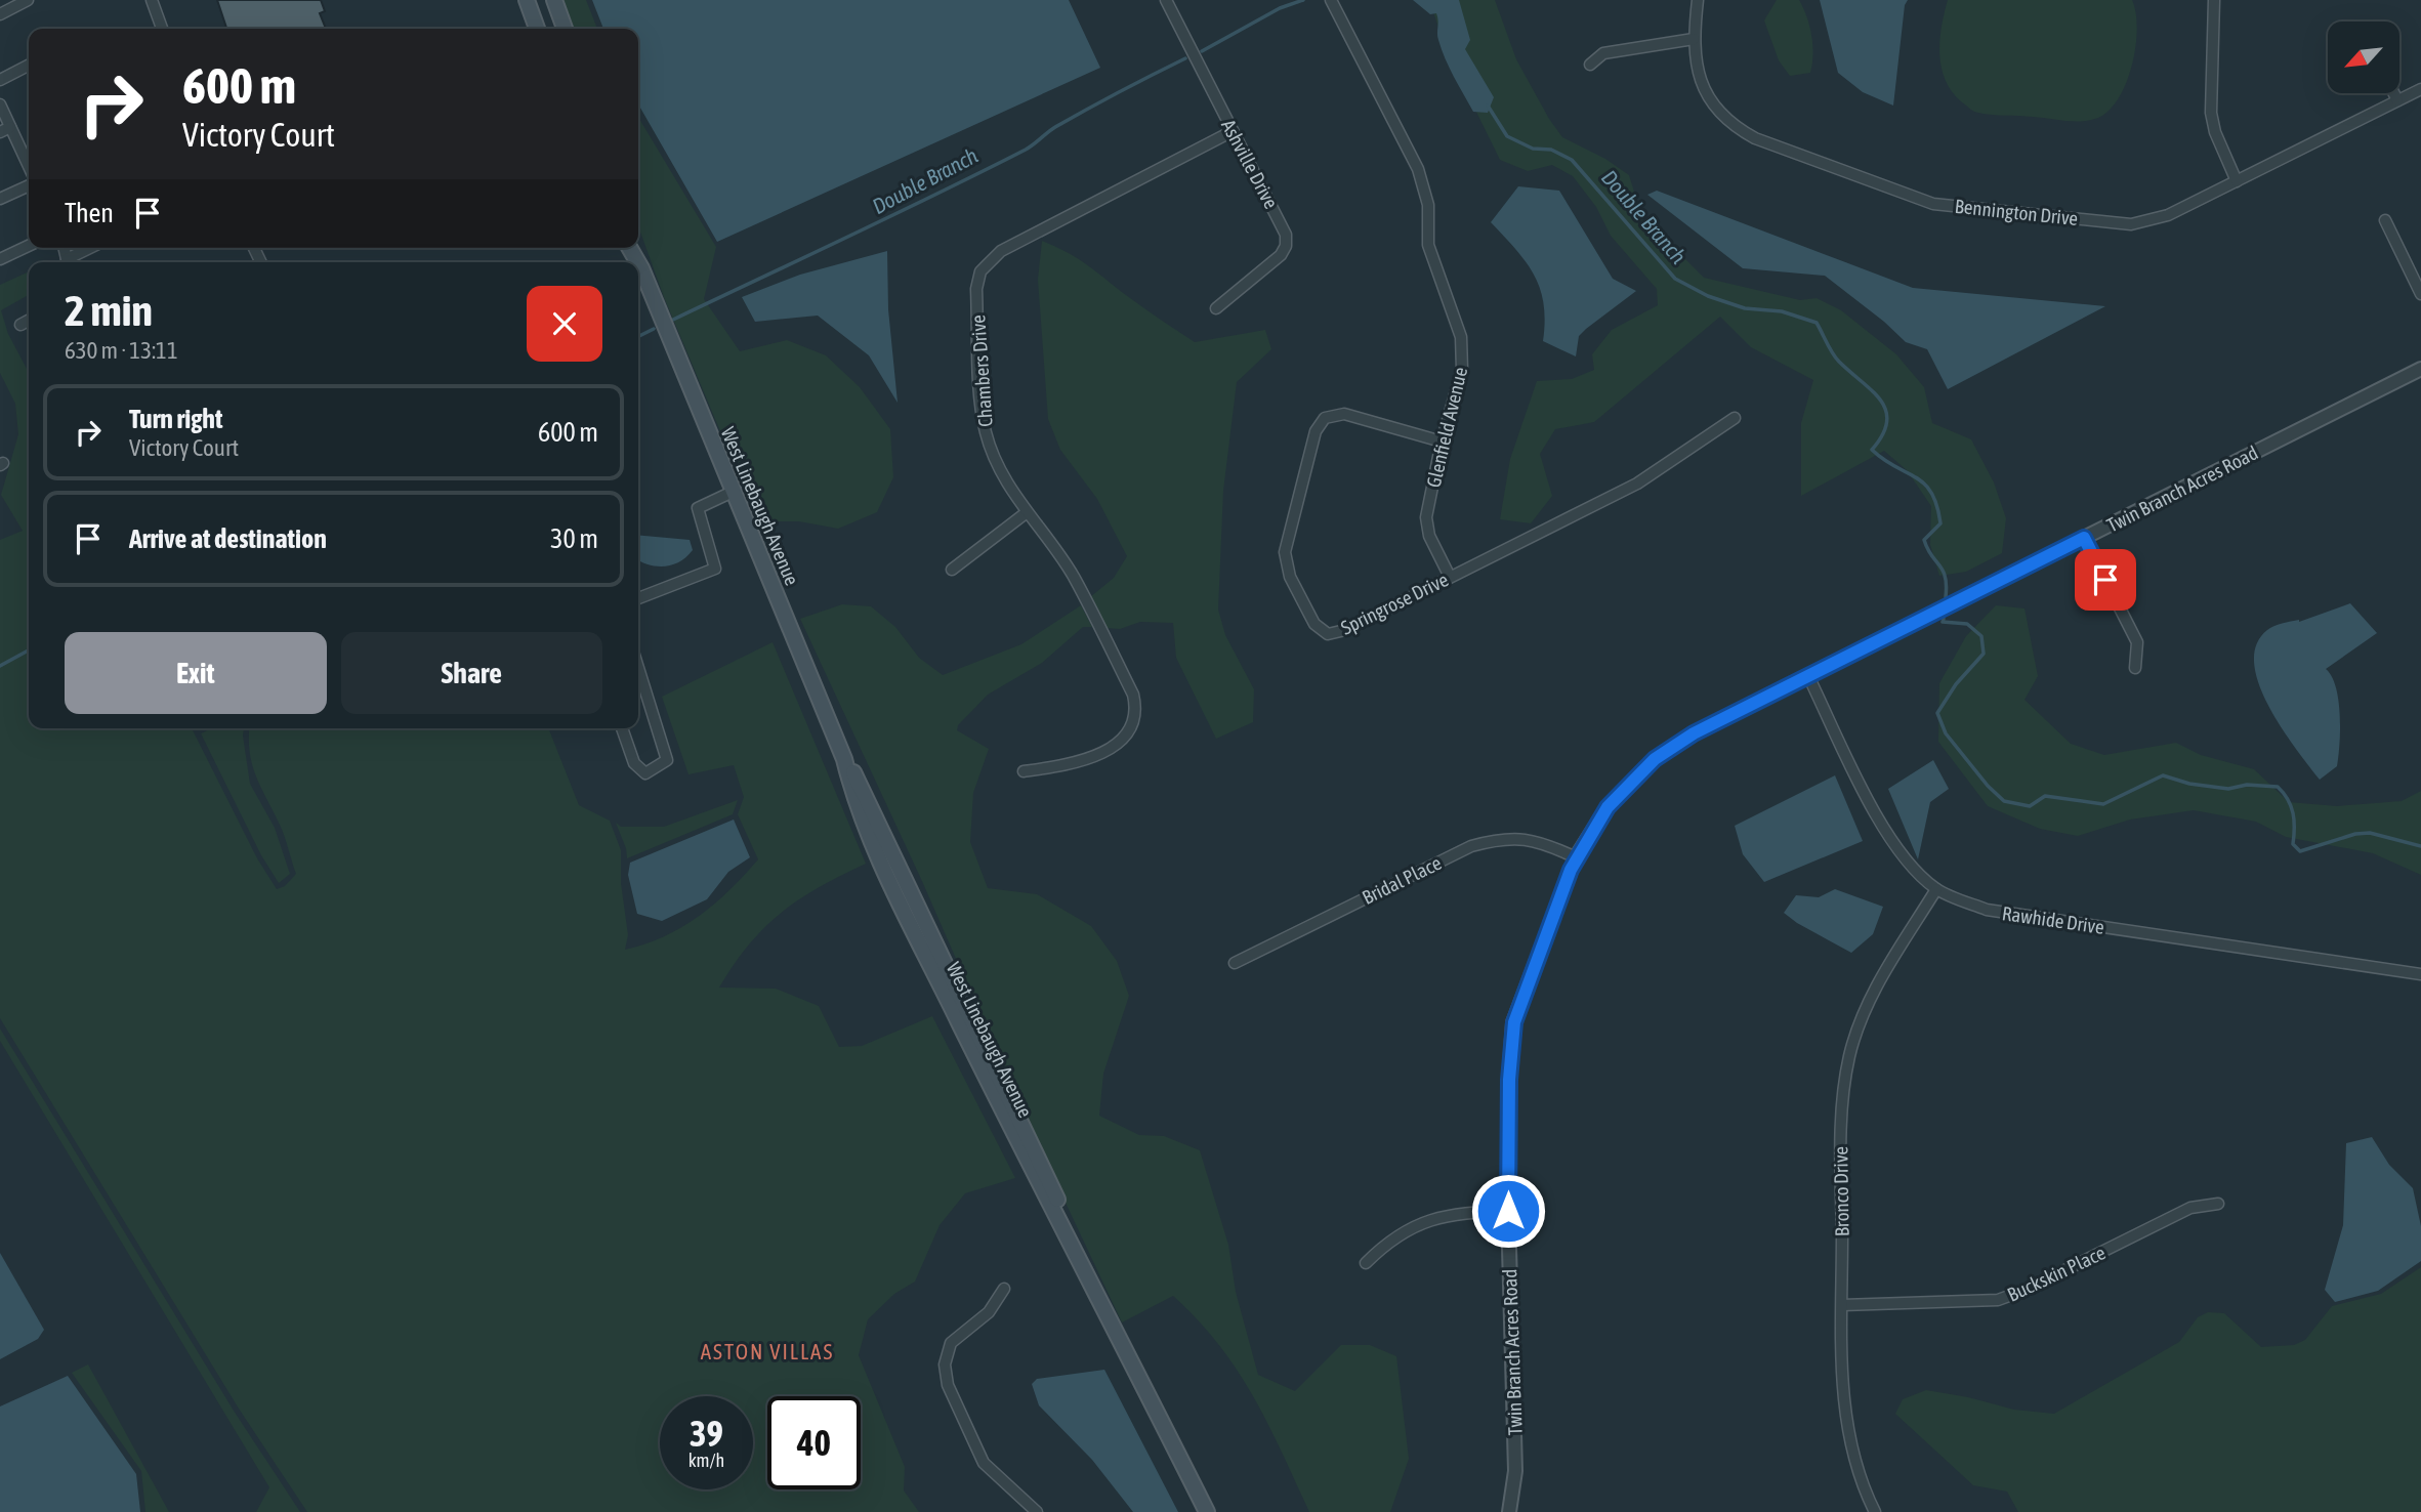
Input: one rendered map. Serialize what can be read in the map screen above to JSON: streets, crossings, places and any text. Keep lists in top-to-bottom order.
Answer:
{
  "streets": {
    "main road": ["West Linebaugh Avenue"],
    "street": [
      "Ashville Drive",
      "Bennington Drive",
      "Chambers Drive",
      "Glenfield Avenue",
      "Twin Branch Acres Road",
      "Springrose Drive",
      "Bridal Place",
      "Rawhide Drive",
      "Bronco Drive",
      "Buckskin Place"
    ]
  },
  "crossings": [
    ["Ashville Drive", "Chambers Drive"],
    ["Glenfield Avenue", "Springrose Drive"],
    ["Twin Branch Acres Road", "Bridal Place"],
    ["Twin Branch Acres Road", "Rawhide Drive"],
    ["Rawhide Drive", "Bronco Drive"],
    ["Bronco Drive", "Buckskin Place"]
  ],
  "districts": ["ASTON VILLAS"],
  "water": ["Double Branch"],
  "north": "bottom left",
  "page": {
    "turn": ["600 m", "Victory Court"],
    "then": "Then",
    "heading": ["2 min", "630 m · 13:11"],
    "list": [
      {
        "name": "Turn right",
        "note": "Victory Court",
        "value": "600 m"
      },
      {
        "name": "Arrive at destination",
        "value": "30 m"
      }
    ],
    "buttons": ["Exit", "Share"],
    "speed": "39 km/h",
    "limit": "40"
  }
}
